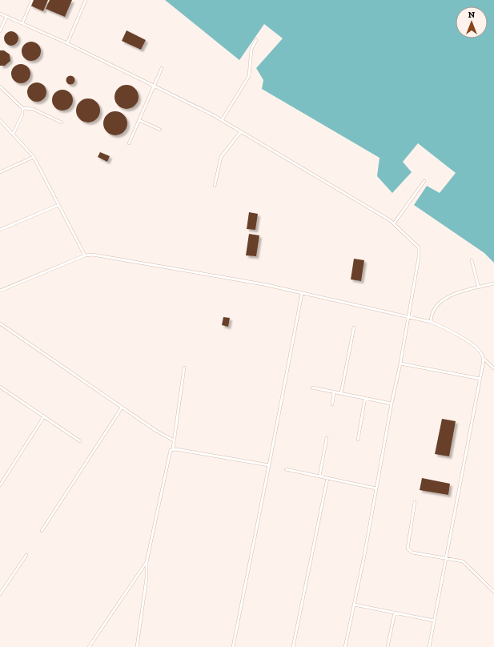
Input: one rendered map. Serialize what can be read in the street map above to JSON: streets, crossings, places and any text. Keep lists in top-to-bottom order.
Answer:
{
  "north": "top"
}
